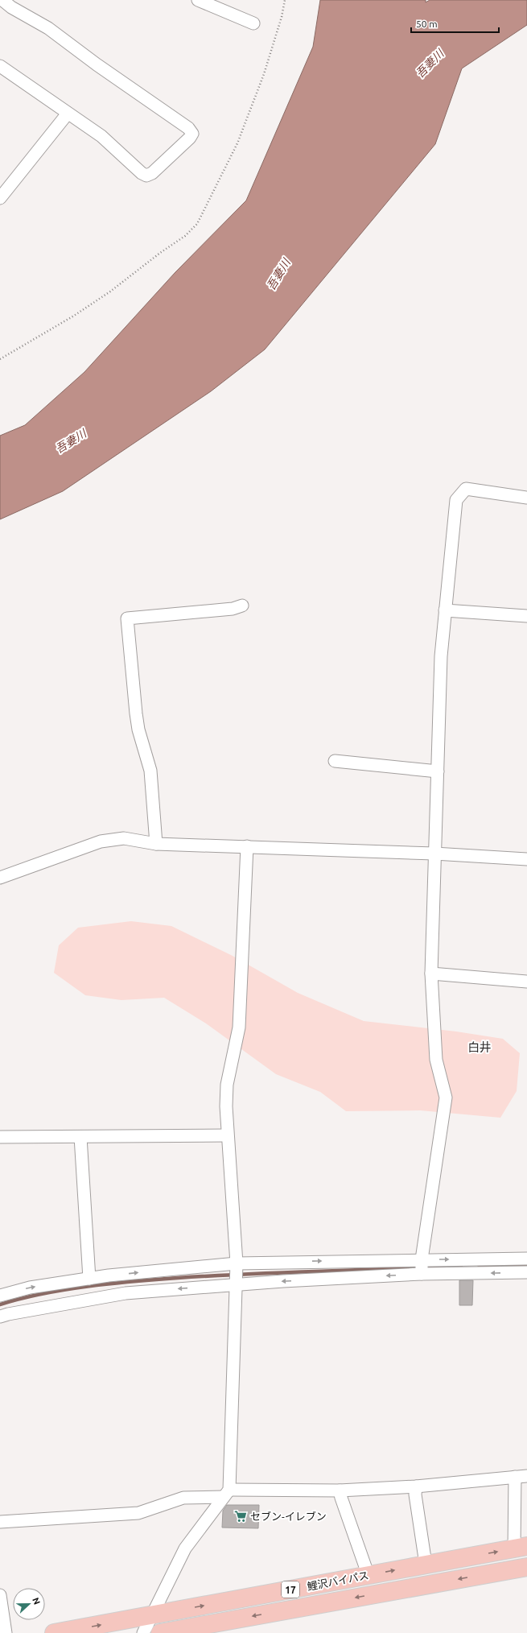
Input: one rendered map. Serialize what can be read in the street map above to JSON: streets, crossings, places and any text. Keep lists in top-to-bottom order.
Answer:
{
  "streets": {
    "highway": ["鯉沢バイパス", "17"]
  },
  "districts": ["白井"],
  "water": ["吾妻川"],
  "places": {
    "supermarket": ["セブン-イレブン"]
  },
  "scale_bar": "50 m",
  "north": "right"
}
